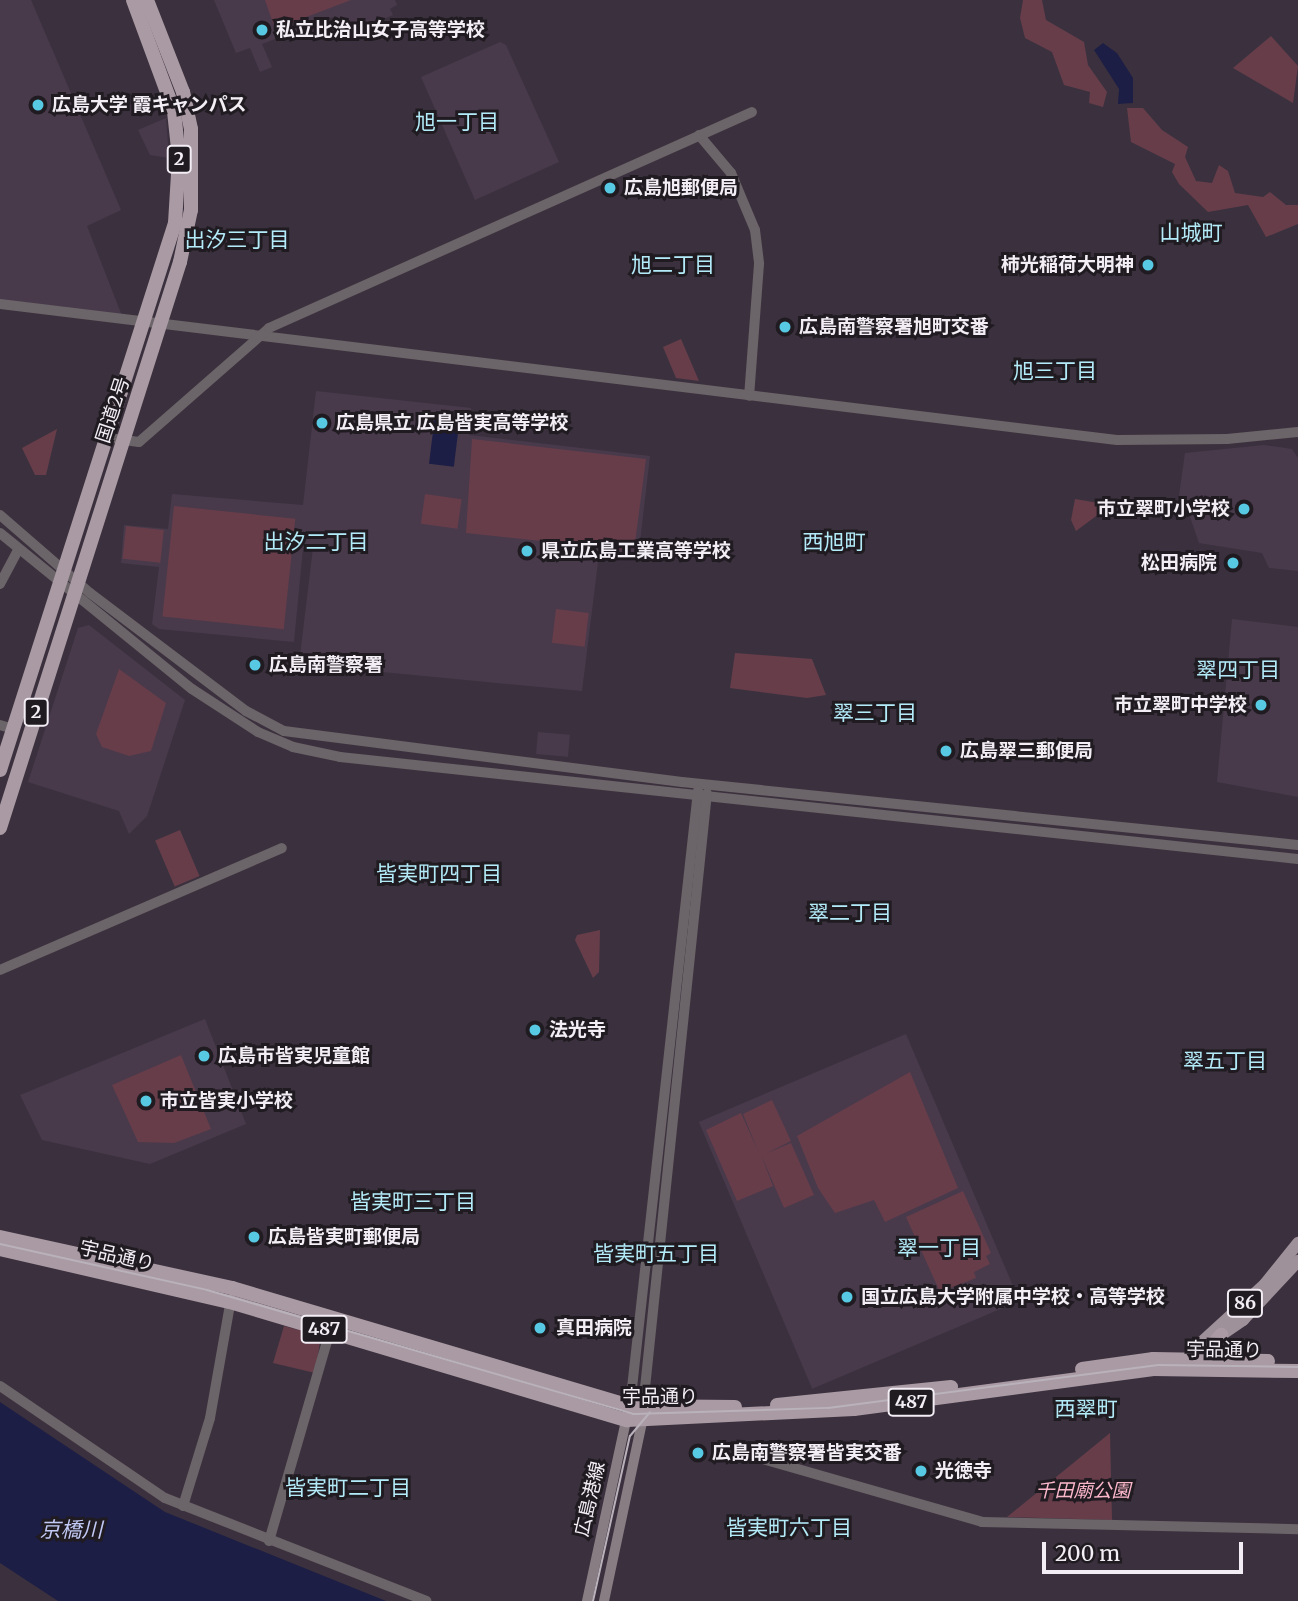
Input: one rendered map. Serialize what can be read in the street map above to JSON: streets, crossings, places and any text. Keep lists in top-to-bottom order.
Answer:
{
  "streets": {
    "highway": [
      "2",
      "国道2号",
      "宇品通り",
      "487"
    ],
    "main road": ["86", "広島港線"]
  },
  "crossings": [
    ["宇品通り", "86"],
    ["宇品通り", "広島港線"]
  ],
  "districts": [
    "旭一丁目",
    "山城町",
    "出汐三丁目",
    "旭二丁目",
    "旭三丁目",
    "出汐二丁目",
    "西旭町",
    "翠四丁目",
    "翠三丁目",
    "皆実町四丁目",
    "翠二丁目",
    "翠五丁目",
    "皆実町三丁目",
    "翠一丁目",
    "皆実町五丁目",
    "西翠町",
    "皆実町二丁目",
    "皆実町六丁目"
  ],
  "water": ["京橋川"],
  "parks": ["千田廟公園"],
  "places": [
    "私立比治山女子高等学校",
    "広島大学 霞キャンパス",
    "広島旭郵便局",
    "柿光稲荷大明神",
    "広島南警察署旭町交番",
    "広島県立 広島皆実高等学校",
    "市立翠町小学校",
    "県立広島工業高等学校",
    "松田病院",
    "広島南警察署",
    "市立翠町中学校",
    "広島翠三郵便局",
    "法光寺",
    "広島市皆実児童館",
    "市立皆実小学校",
    "広島皆実町郵便局",
    "国立広島大学附属中学校・高等学校",
    "真田病院",
    "広島南警察署皆実交番",
    "光徳寺"
  ],
  "scale_bar": "200 m"
}
